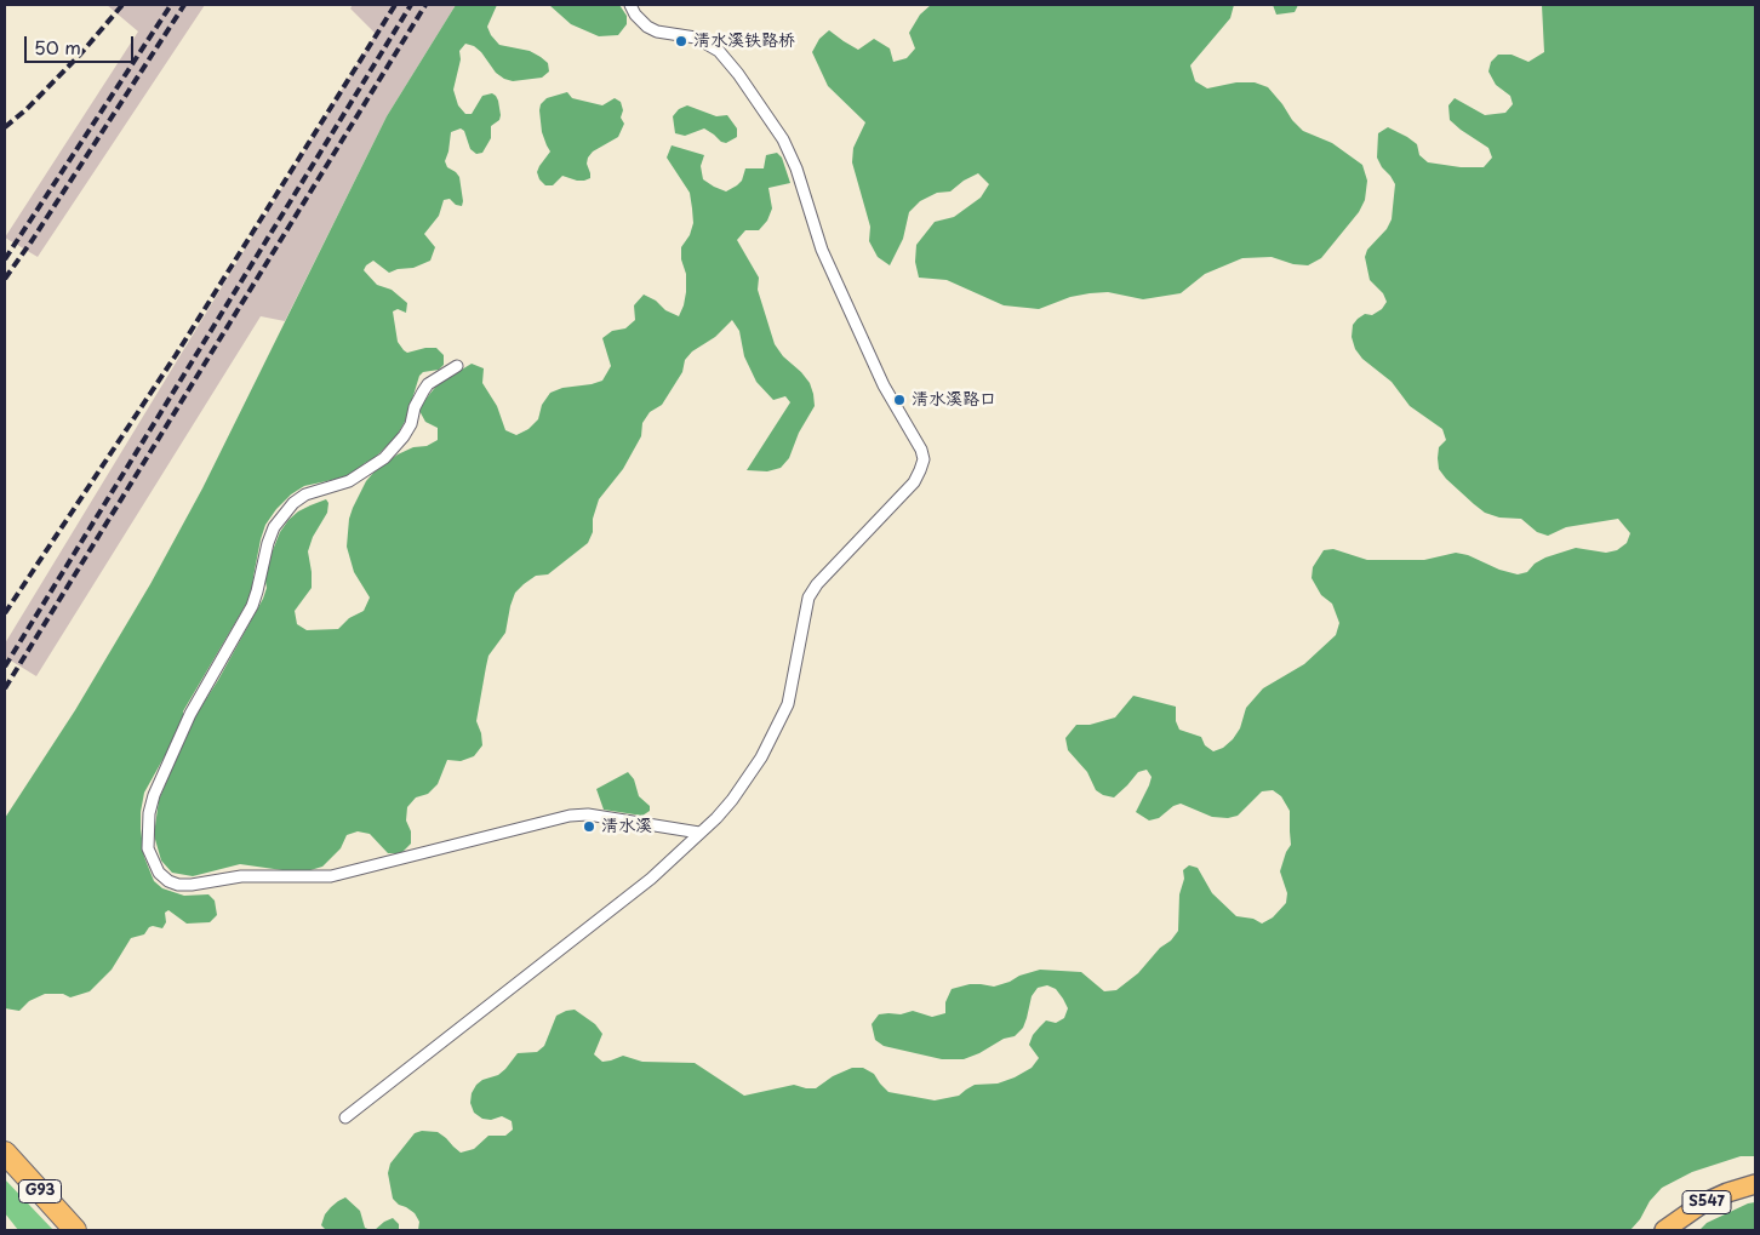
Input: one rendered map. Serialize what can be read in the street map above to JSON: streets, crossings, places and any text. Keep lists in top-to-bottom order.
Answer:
{
  "streets": {
    "highway": ["G93"],
    "main road": ["S547"]
  },
  "places": ["清水溪铁路桥", "清水溪路口", "清水溪"],
  "scale_bar": "50 m"
}
